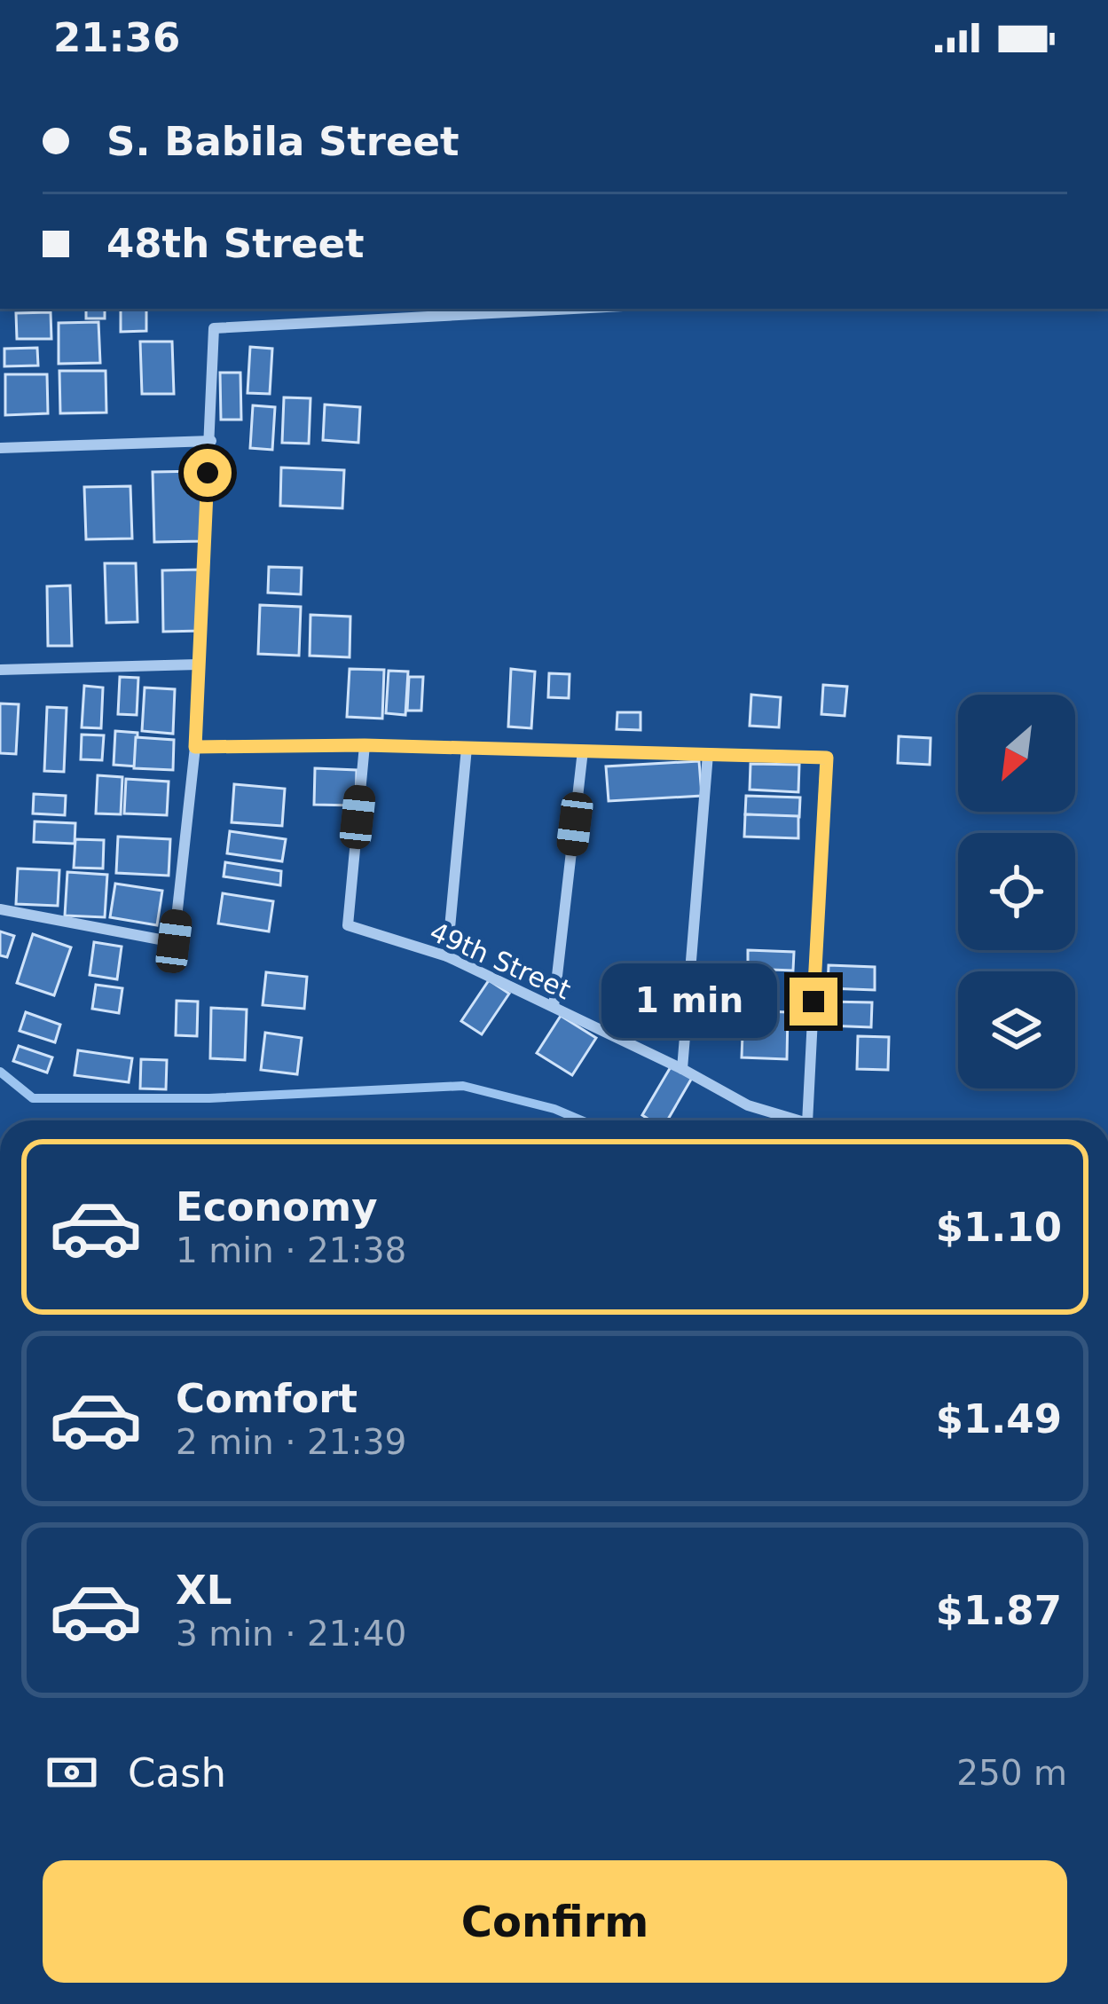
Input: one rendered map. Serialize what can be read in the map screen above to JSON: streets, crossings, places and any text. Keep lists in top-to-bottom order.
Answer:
{
  "streets": {
    "street": ["49th Street"]
  },
  "north": "bottom left",
  "page": {
    "status": "21:36",
    "banner": ["S. Babila Street", "48th Street"],
    "bubble": "1 min",
    "list": [
      {
        "name": "Economy",
        "note": "1 min · 21:38",
        "value": "$1.10"
      },
      {
        "name": "Comfort",
        "note": "2 min · 21:39",
        "value": "$1.49"
      },
      {
        "name": "XL",
        "note": "3 min · 21:40",
        "value": "$1.87"
      }
    ],
    "pay": ["Cash", "250 m"],
    "buttons": "Confirm"
  }
}
